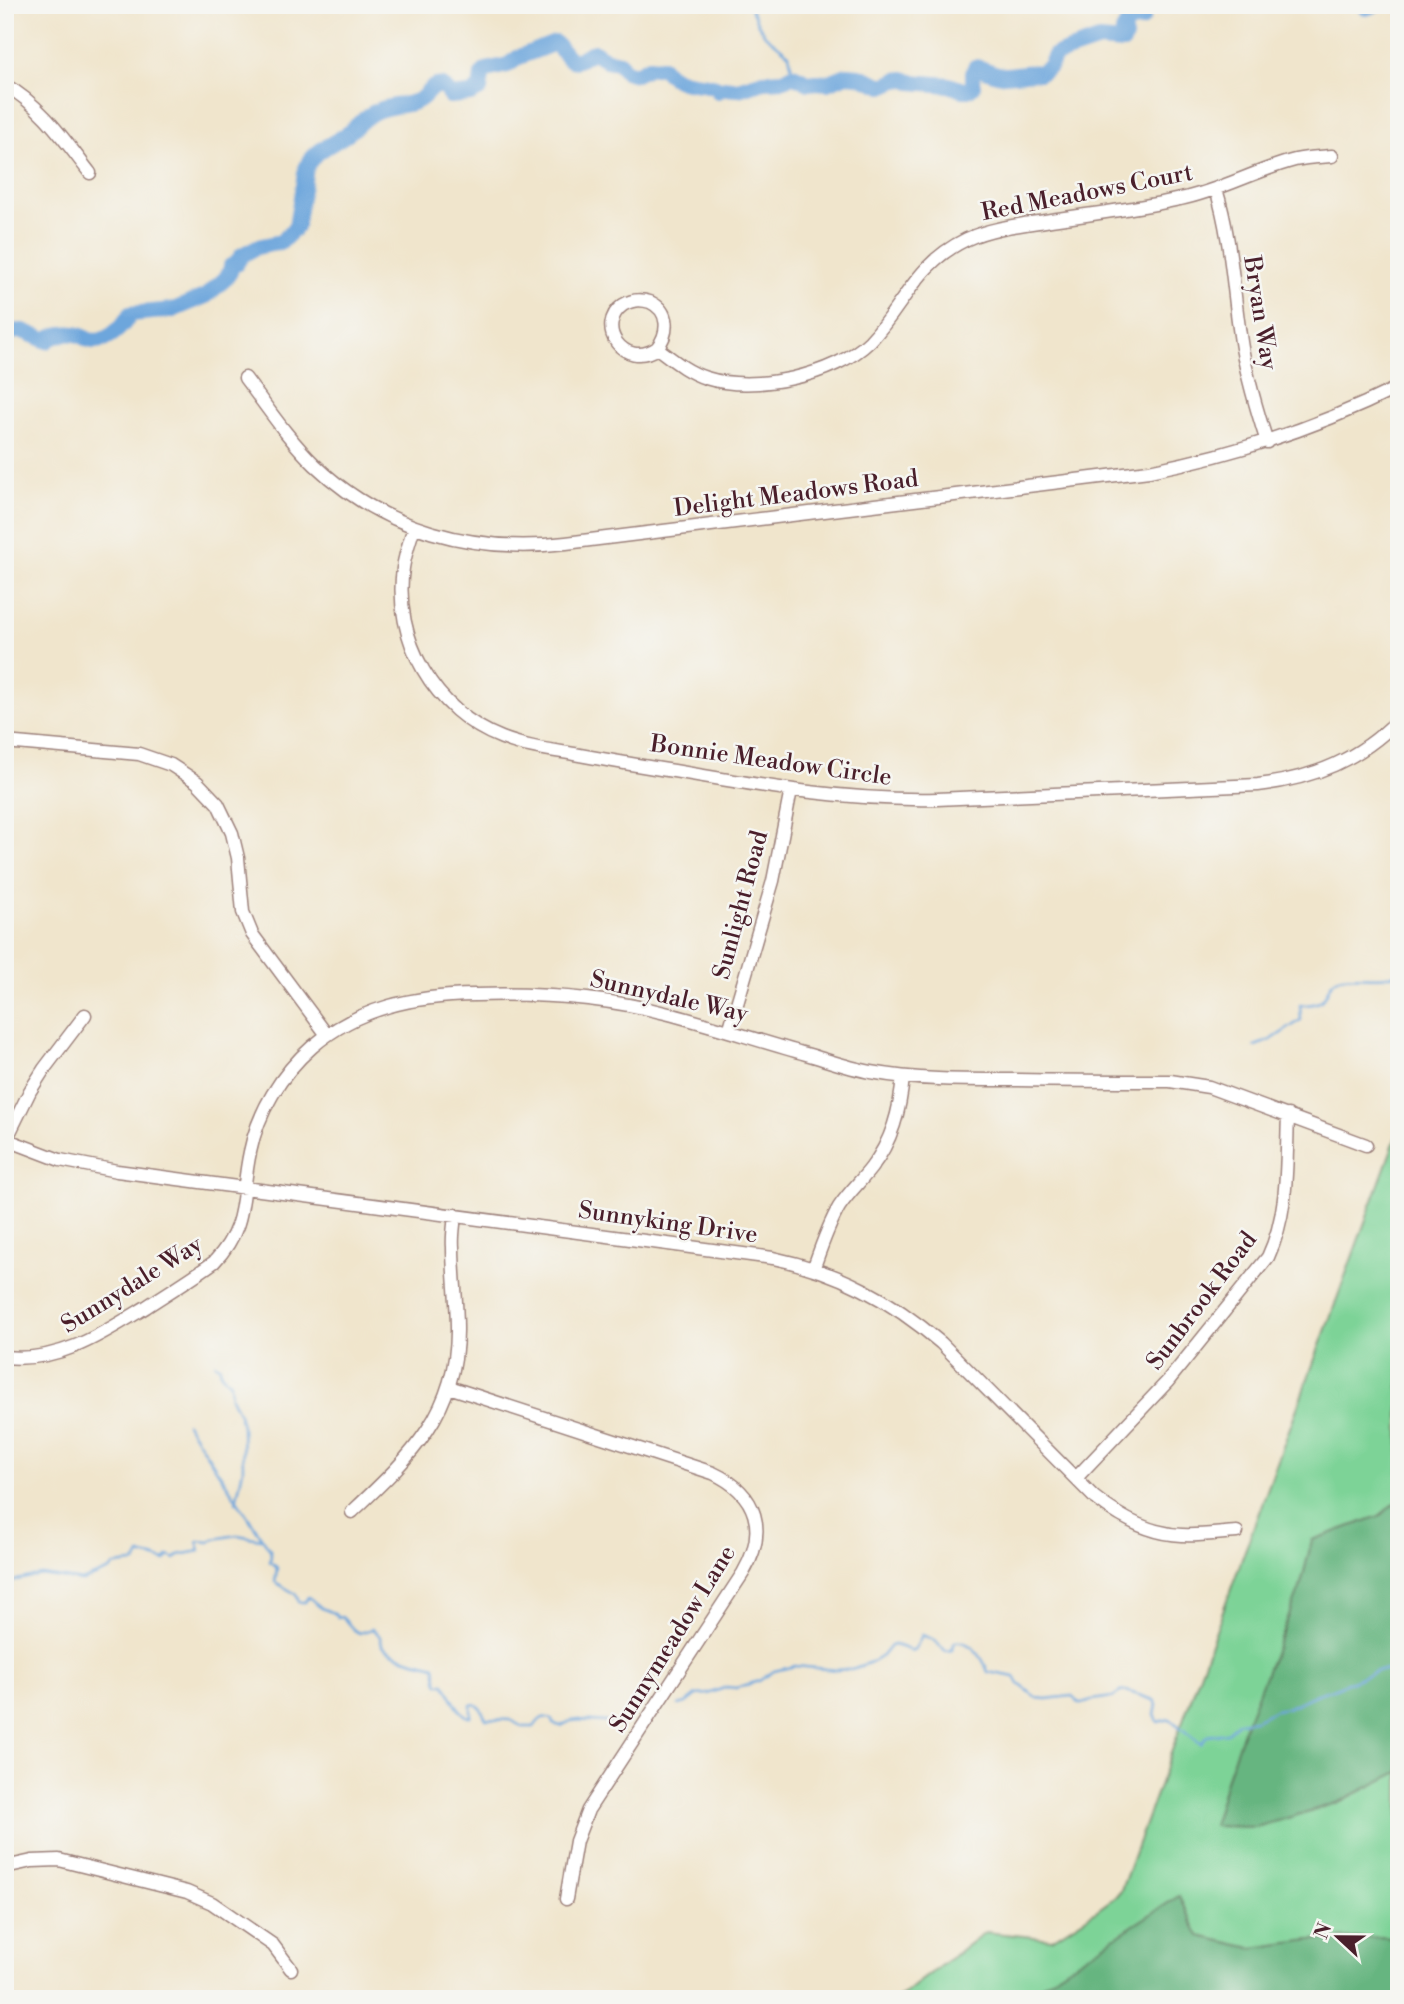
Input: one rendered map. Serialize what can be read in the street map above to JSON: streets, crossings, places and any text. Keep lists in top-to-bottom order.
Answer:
{
  "streets": {
    "street": [
      "Red Meadows Court",
      "Bryan Way",
      "Delight Meadows Road",
      "Bonnie Meadow Circle",
      "Sunlight Road",
      "Sunnydale Way",
      "Sunnyking Drive",
      "Sunbrook Road",
      "Sunnymeadow Lane"
    ]
  },
  "crossings": [
    ["Red Meadows Court", "Bryan Way"],
    ["Bryan Way", "Delight Meadows Road"],
    ["Delight Meadows Road", "Bonnie Meadow Circle"],
    ["Bonnie Meadow Circle", "Sunlight Road"],
    ["Sunlight Road", "Sunnydale Way"],
    ["Sunnydale Way", "Sunnyking Drive"],
    ["Sunnydale Way", "Sunbrook Road"],
    ["Sunnyking Drive", "Sunbrook Road"]
  ],
  "north": "left"
}
